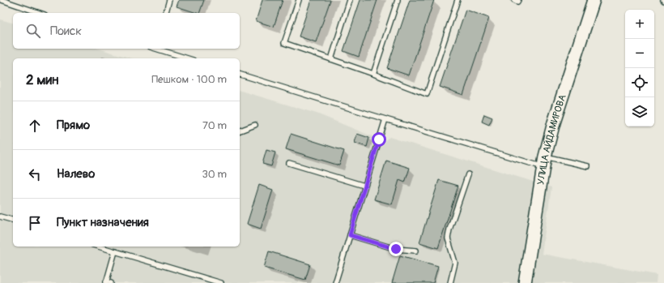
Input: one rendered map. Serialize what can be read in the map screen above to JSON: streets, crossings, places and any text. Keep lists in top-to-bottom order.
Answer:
{
  "streets": {
    "main road": ["УЛИЦА АЙДАМИРОВА"]
  },
  "page": {
    "map_buttons": ["+", "−"],
    "search": "Поиск",
    "heading": ["2 мин", "Пешком · 100 m"],
    "list": [
      ["Прямо", "70 m"],
      ["Налево", "30 m"],
      "Пункт назначения"
    ]
  }
}
